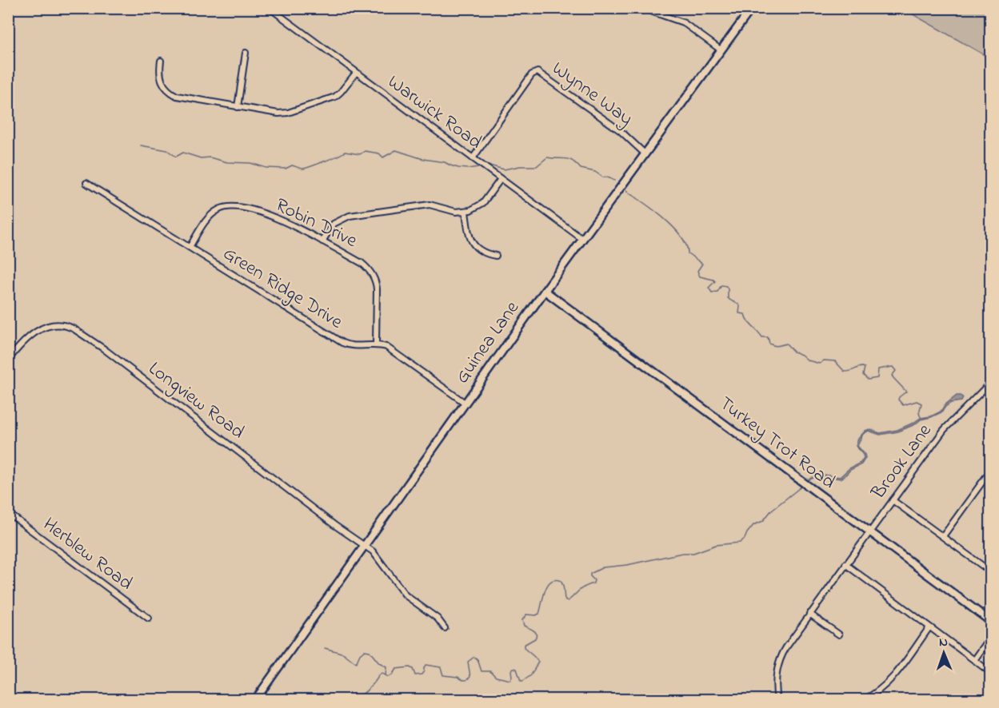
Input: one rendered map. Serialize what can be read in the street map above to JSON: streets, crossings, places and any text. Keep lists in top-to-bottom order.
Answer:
{
  "streets": {
    "street": [
      "Wynne Way",
      "Warwick Road",
      "Robin Drive",
      "Green Ridge Drive",
      "Guinea Lane",
      "Longview Road",
      "Turkey Trot Road",
      "Brook Lane",
      "Herblew Road"
    ]
  },
  "crossings": [
    ["Wynne Way", "Warwick Road"],
    ["Wynne Way", "Guinea Lane"],
    ["Warwick Road", "Guinea Lane"],
    ["Robin Drive", "Green Ridge Drive"],
    ["Green Ridge Drive", "Guinea Lane"],
    ["Guinea Lane", "Longview Road"],
    ["Guinea Lane", "Turkey Trot Road"],
    ["Turkey Trot Road", "Brook Lane"]
  ],
  "north": "top"
}
